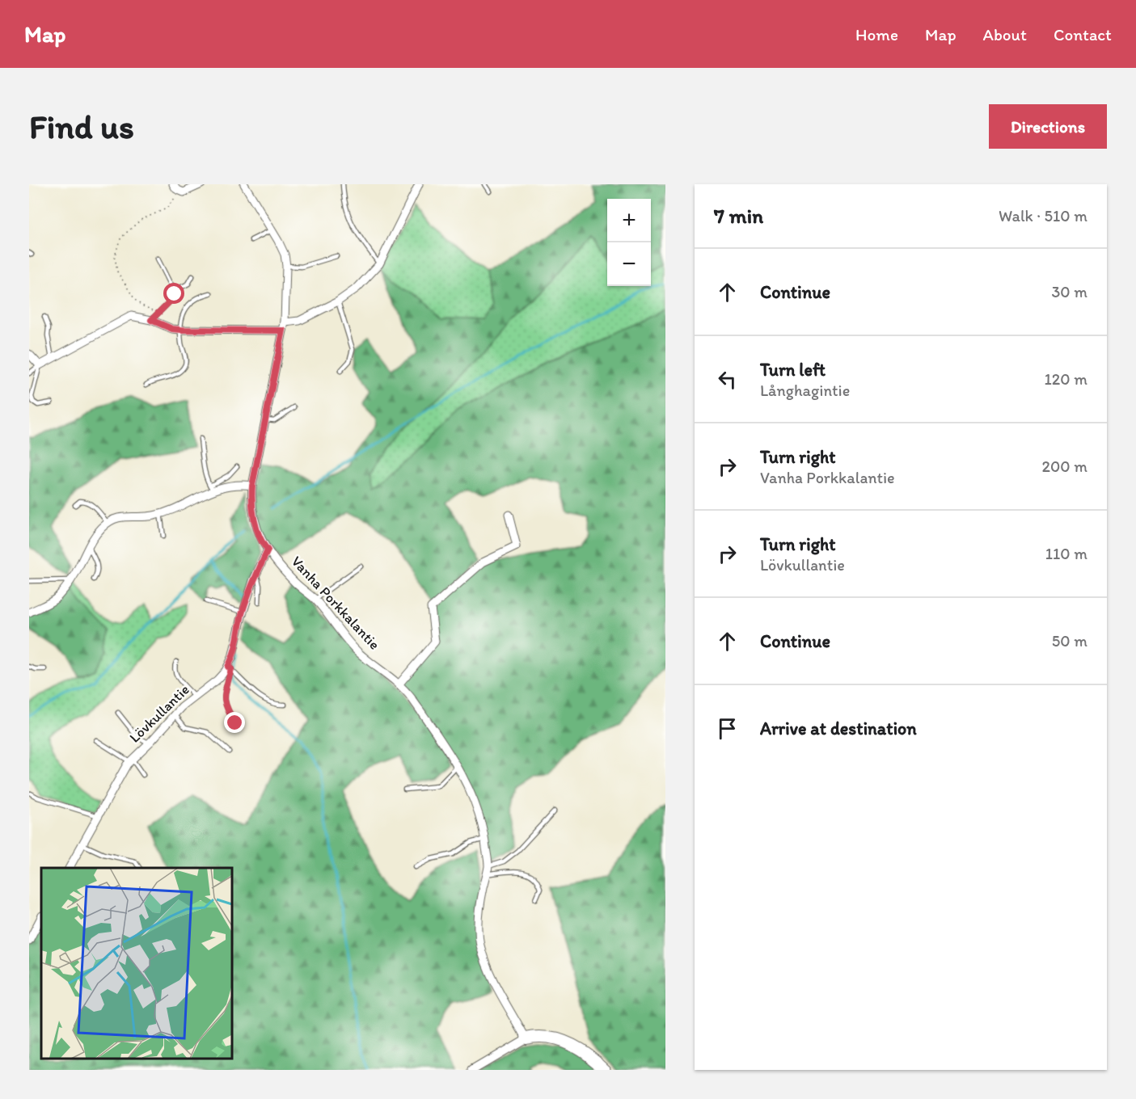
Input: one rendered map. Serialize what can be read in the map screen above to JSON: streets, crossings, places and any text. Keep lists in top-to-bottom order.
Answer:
{
  "streets": {
    "street": ["Vanha Porkkalantie", "Lövkullantie"]
  },
  "crossings": [
    ["Vanha Porkkalantie", "Lövkullantie"]
  ],
  "page": {
    "header": "Map",
    "nav": [
      "Home",
      "Map",
      "About",
      "Contact"
    ],
    "buttons": "Directions",
    "title": "Find us",
    "heading": ["7 min", "Walk · 510 m"],
    "map_buttons": ["+", "−"],
    "list": [
      ["Continue", "30 m"],
      ["Turn left", "Långhagintie", "120 m"],
      ["Turn right", "Vanha Porkkalantie", "200 m"],
      ["Turn right", "Lövkullantie", "110 m"],
      ["Continue", "50 m"],
      "Arrive at destination"
    ]
  }
}
